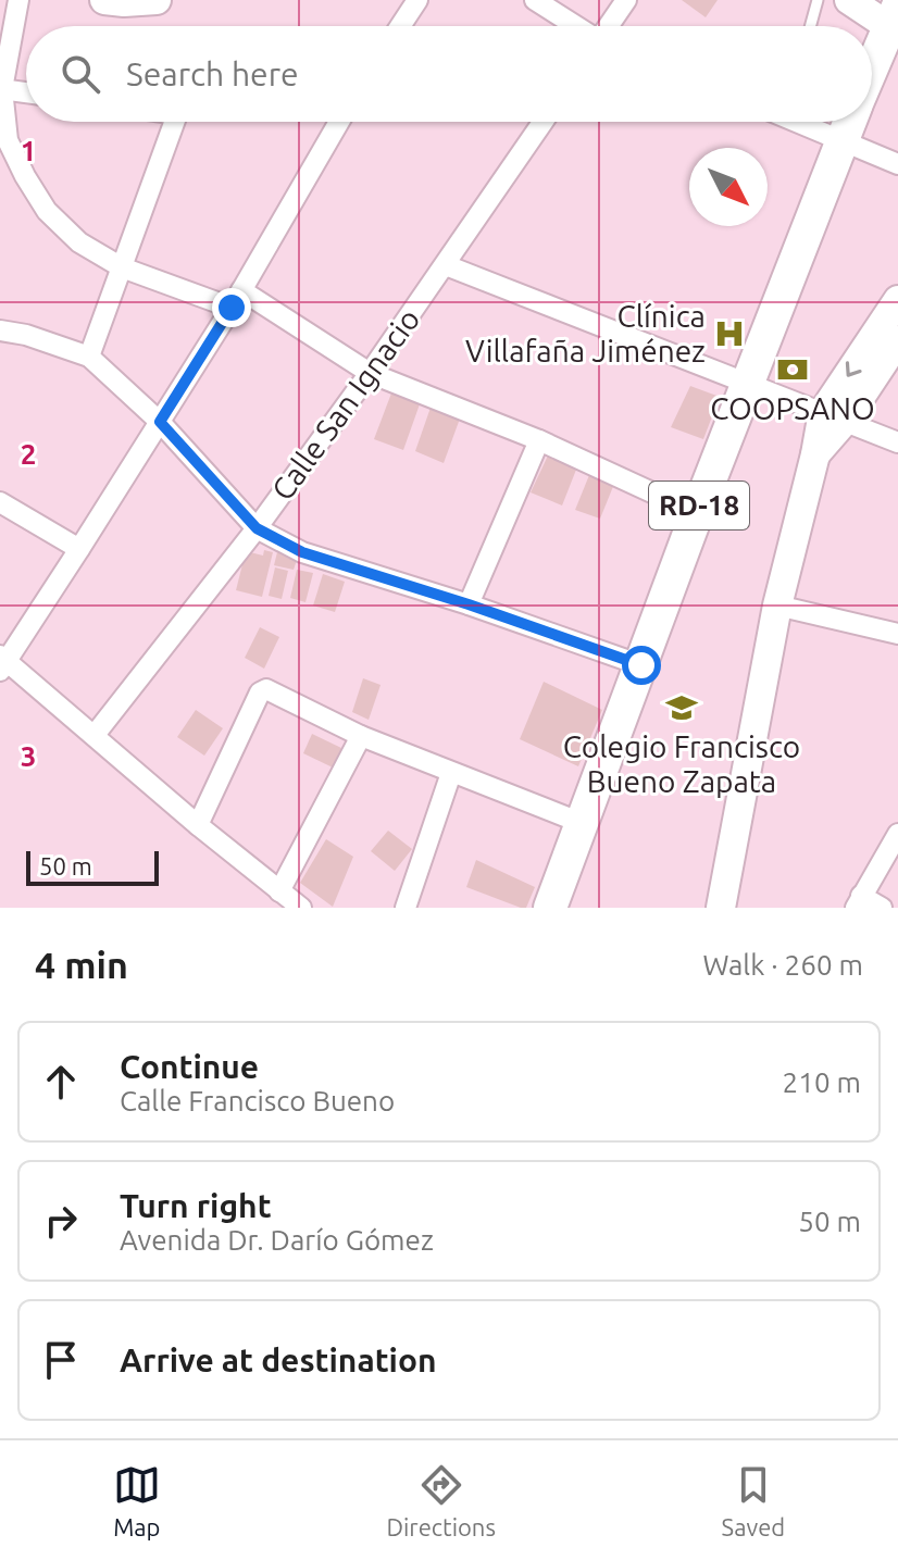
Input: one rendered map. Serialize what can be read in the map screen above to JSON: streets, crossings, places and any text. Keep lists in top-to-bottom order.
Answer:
{
  "streets": {
    "main road": ["RD-18"],
    "street": ["Calle San Ignacio"]
  },
  "places": {
    "hospital": ["Clínica Villafaña Jiménez"],
    "bank": ["COOPSANO"],
    "school or university": ["Colegio Francisco Bueno Zapata"]
  },
  "scale_bar": "50 m",
  "north": "bottom right",
  "page": {
    "search": "Search here",
    "scale": "50 m",
    "heading": ["4 min", "Walk · 260 m"],
    "list": [
      ["Continue", "Calle Francisco Bueno", "210 m"],
      ["Turn right", "Avenida Dr. Darío Gómez", "50 m"],
      "Arrive at destination"
    ],
    "nav": ["Map", "Directions", "Saved"]
  },
  "grid": {
    "rows": ["1", "2", "3"]
  }
}
